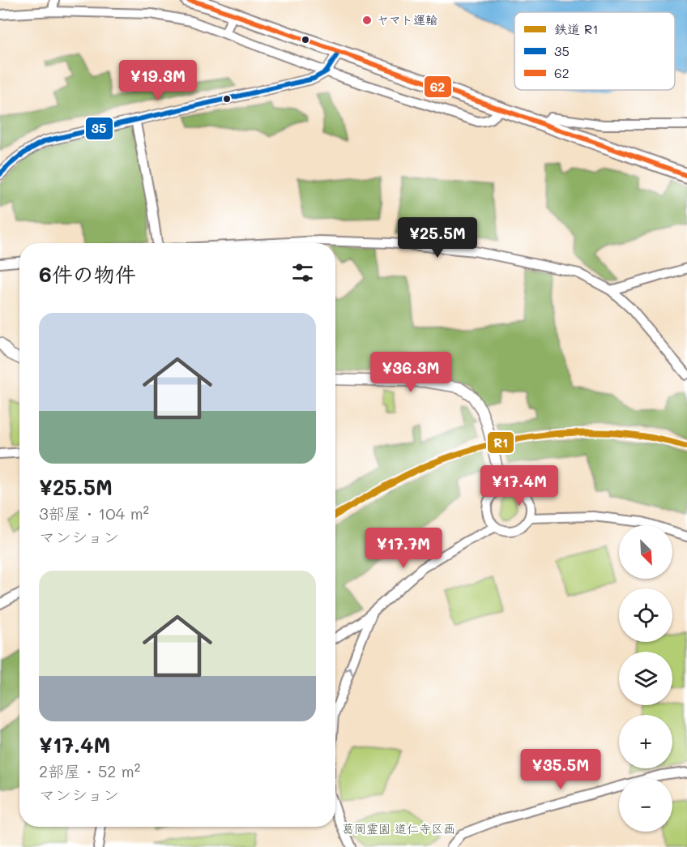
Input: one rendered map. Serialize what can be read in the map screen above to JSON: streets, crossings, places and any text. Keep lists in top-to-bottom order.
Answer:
{
  "parks": ["葛岡霊園 道仁寺区画"],
  "places": ["ヤマト運輸"],
  "lines": ["transit line 62", "transit line 35", "rail line R1"],
  "legend": ["鉄道 R1", "35", "62"],
  "north": "bottom right",
  "page": {
    "price": [
      "¥19.3M",
      "¥25.5M",
      "¥36.3M",
      "¥17.4M",
      "¥17.7M",
      "¥35.5M"
    ],
    "heading": "6件の物件",
    "list": [
      {
        "name": "¥25.5M",
        "note": "3部屋 · 104 m² · マンション"
      },
      {
        "name": "¥17.4M",
        "note": "2部屋 · 52 m² · マンション"
      }
    ],
    "map_buttons": ["+", "−"]
  }
}
